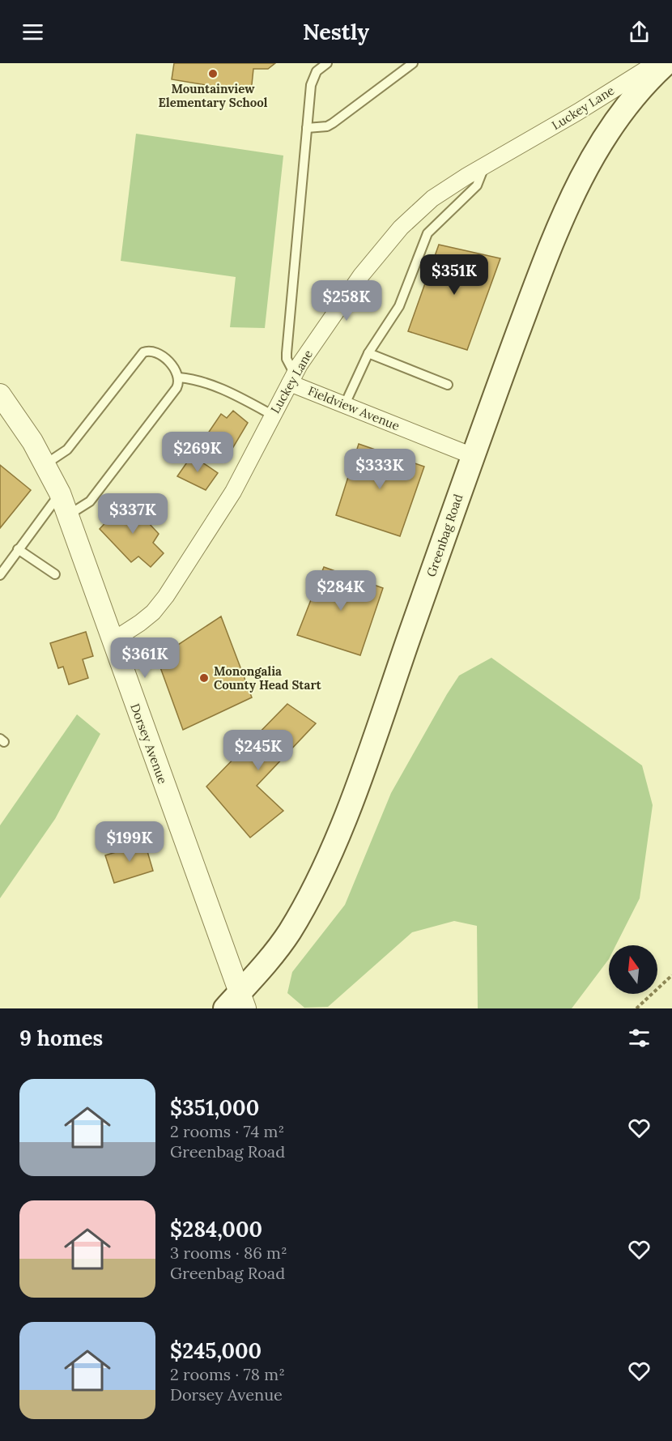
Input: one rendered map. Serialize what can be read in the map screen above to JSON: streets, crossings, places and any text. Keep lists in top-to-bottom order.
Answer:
{
  "streets": {
    "main road": ["Greenbag Road"],
    "street": ["Luckey Lane", "Fieldview Avenue", "Dorsey Avenue"]
  },
  "crossings": [
    ["Luckey Lane", "Fieldview Avenue"],
    ["Luckey Lane", "Dorsey Avenue"],
    ["Fieldview Avenue", "Greenbag Road"],
    ["Greenbag Road", "Dorsey Avenue"]
  ],
  "places": ["Mountainview Elementary School", "Monongalia County Head Start"],
  "north": "top",
  "page": {
    "header": "Nestly",
    "price": [
      "$351K",
      "$258K",
      "$269K",
      "$333K",
      "$337K",
      "$284K",
      "$361K",
      "$245K",
      "$199K"
    ],
    "heading": "9 homes",
    "list": [
      {
        "name": "$351,000",
        "note": "2 rooms · 74 m² · Greenbag Road"
      },
      {
        "name": "$284,000",
        "note": "3 rooms · 86 m² · Greenbag Road"
      },
      {
        "name": "$245,000",
        "note": "2 rooms · 78 m² · Dorsey Avenue"
      }
    ]
  }
}
